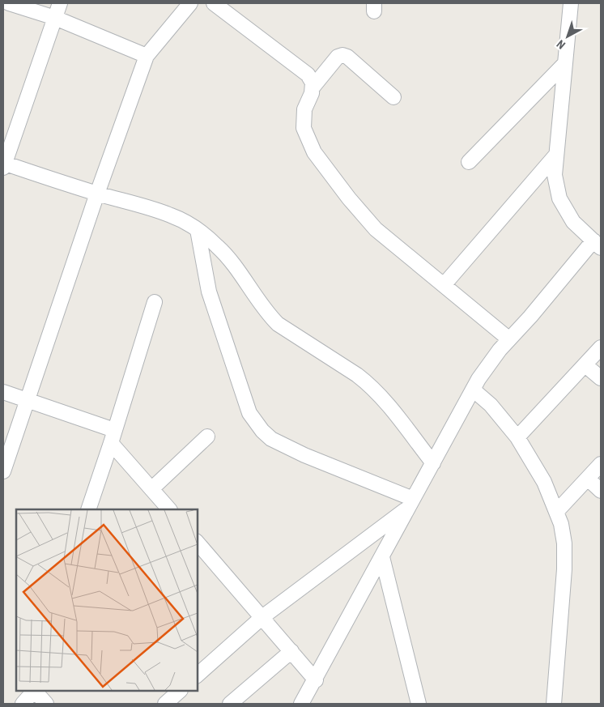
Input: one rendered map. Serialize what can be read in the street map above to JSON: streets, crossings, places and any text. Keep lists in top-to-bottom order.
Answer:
{
  "north": "bottom left"
}
